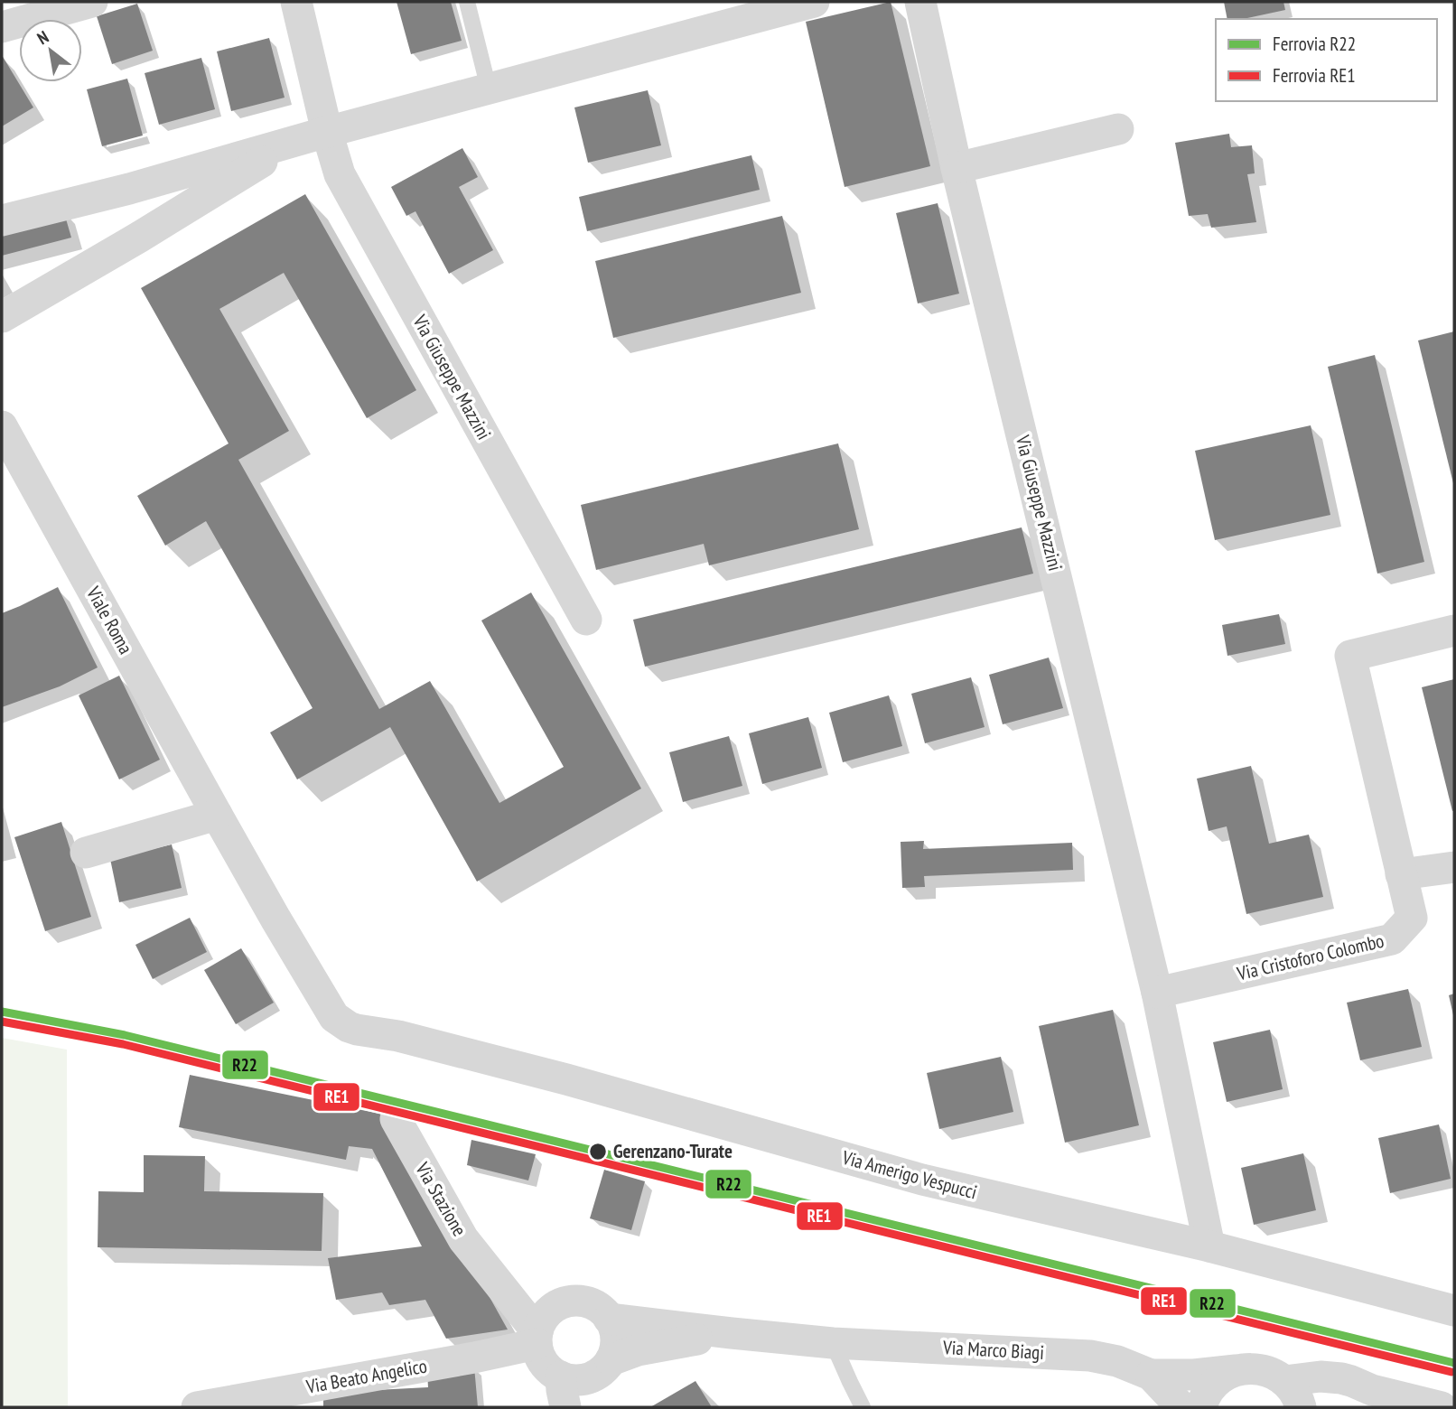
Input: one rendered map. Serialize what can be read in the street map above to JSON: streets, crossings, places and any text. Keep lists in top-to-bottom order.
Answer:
{
  "streets": {
    "street": [
      "Via Giuseppe Mazzini",
      "Viale Roma",
      "Via Cristoforo Colombo",
      "Via Amerigo Vespucci",
      "Via Stazione",
      "Via Marco Biagi",
      "Via Beato Angelico"
    ]
  },
  "crossings": [
    ["Via Giuseppe Mazzini", "Via Cristoforo Colombo"],
    ["Viale Roma", "Via Amerigo Vespucci"],
    ["Via Stazione", "Via Marco Biagi"],
    ["Via Stazione", "Via Beato Angelico"],
    ["Via Marco Biagi", "Via Beato Angelico"]
  ],
  "places": ["Gerenzano-Turate"],
  "lines": ["rail line R22", "rail line RE1"],
  "legend": ["Ferrovia R22", "Ferrovia RE1"],
  "north": "top left"
}
